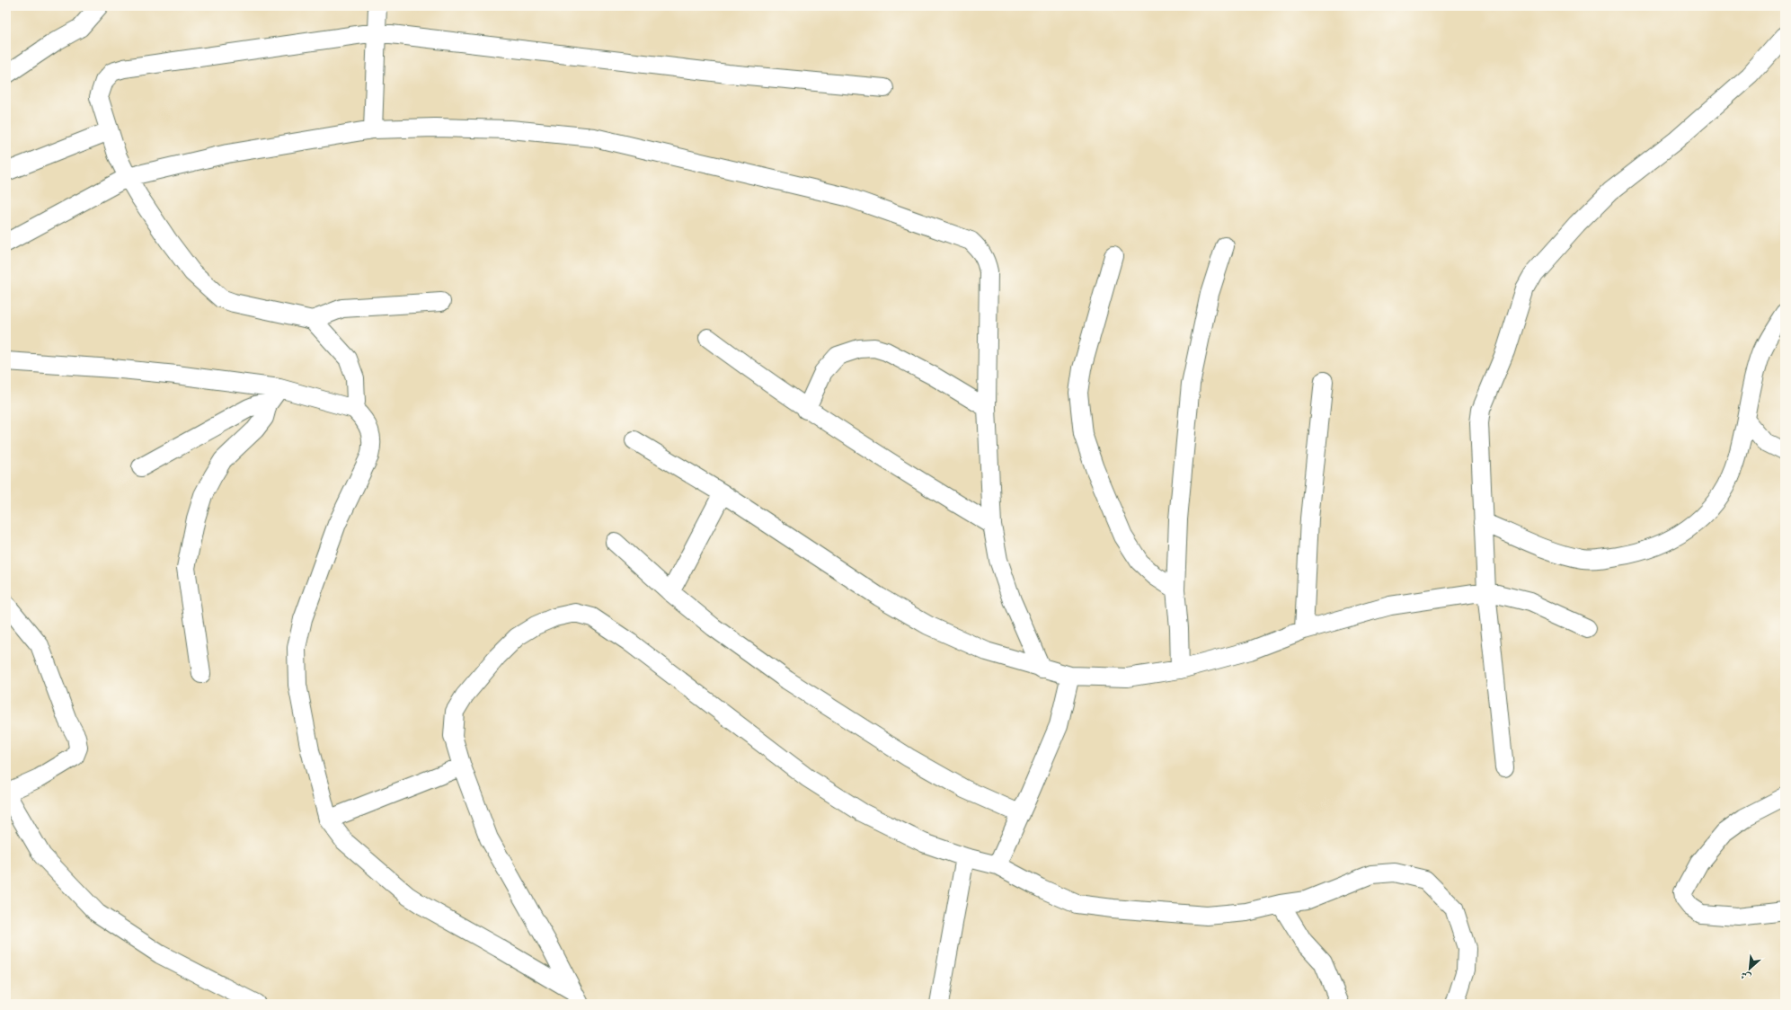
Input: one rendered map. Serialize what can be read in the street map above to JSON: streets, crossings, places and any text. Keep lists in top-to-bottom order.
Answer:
{
  "north": "bottom left"
}
